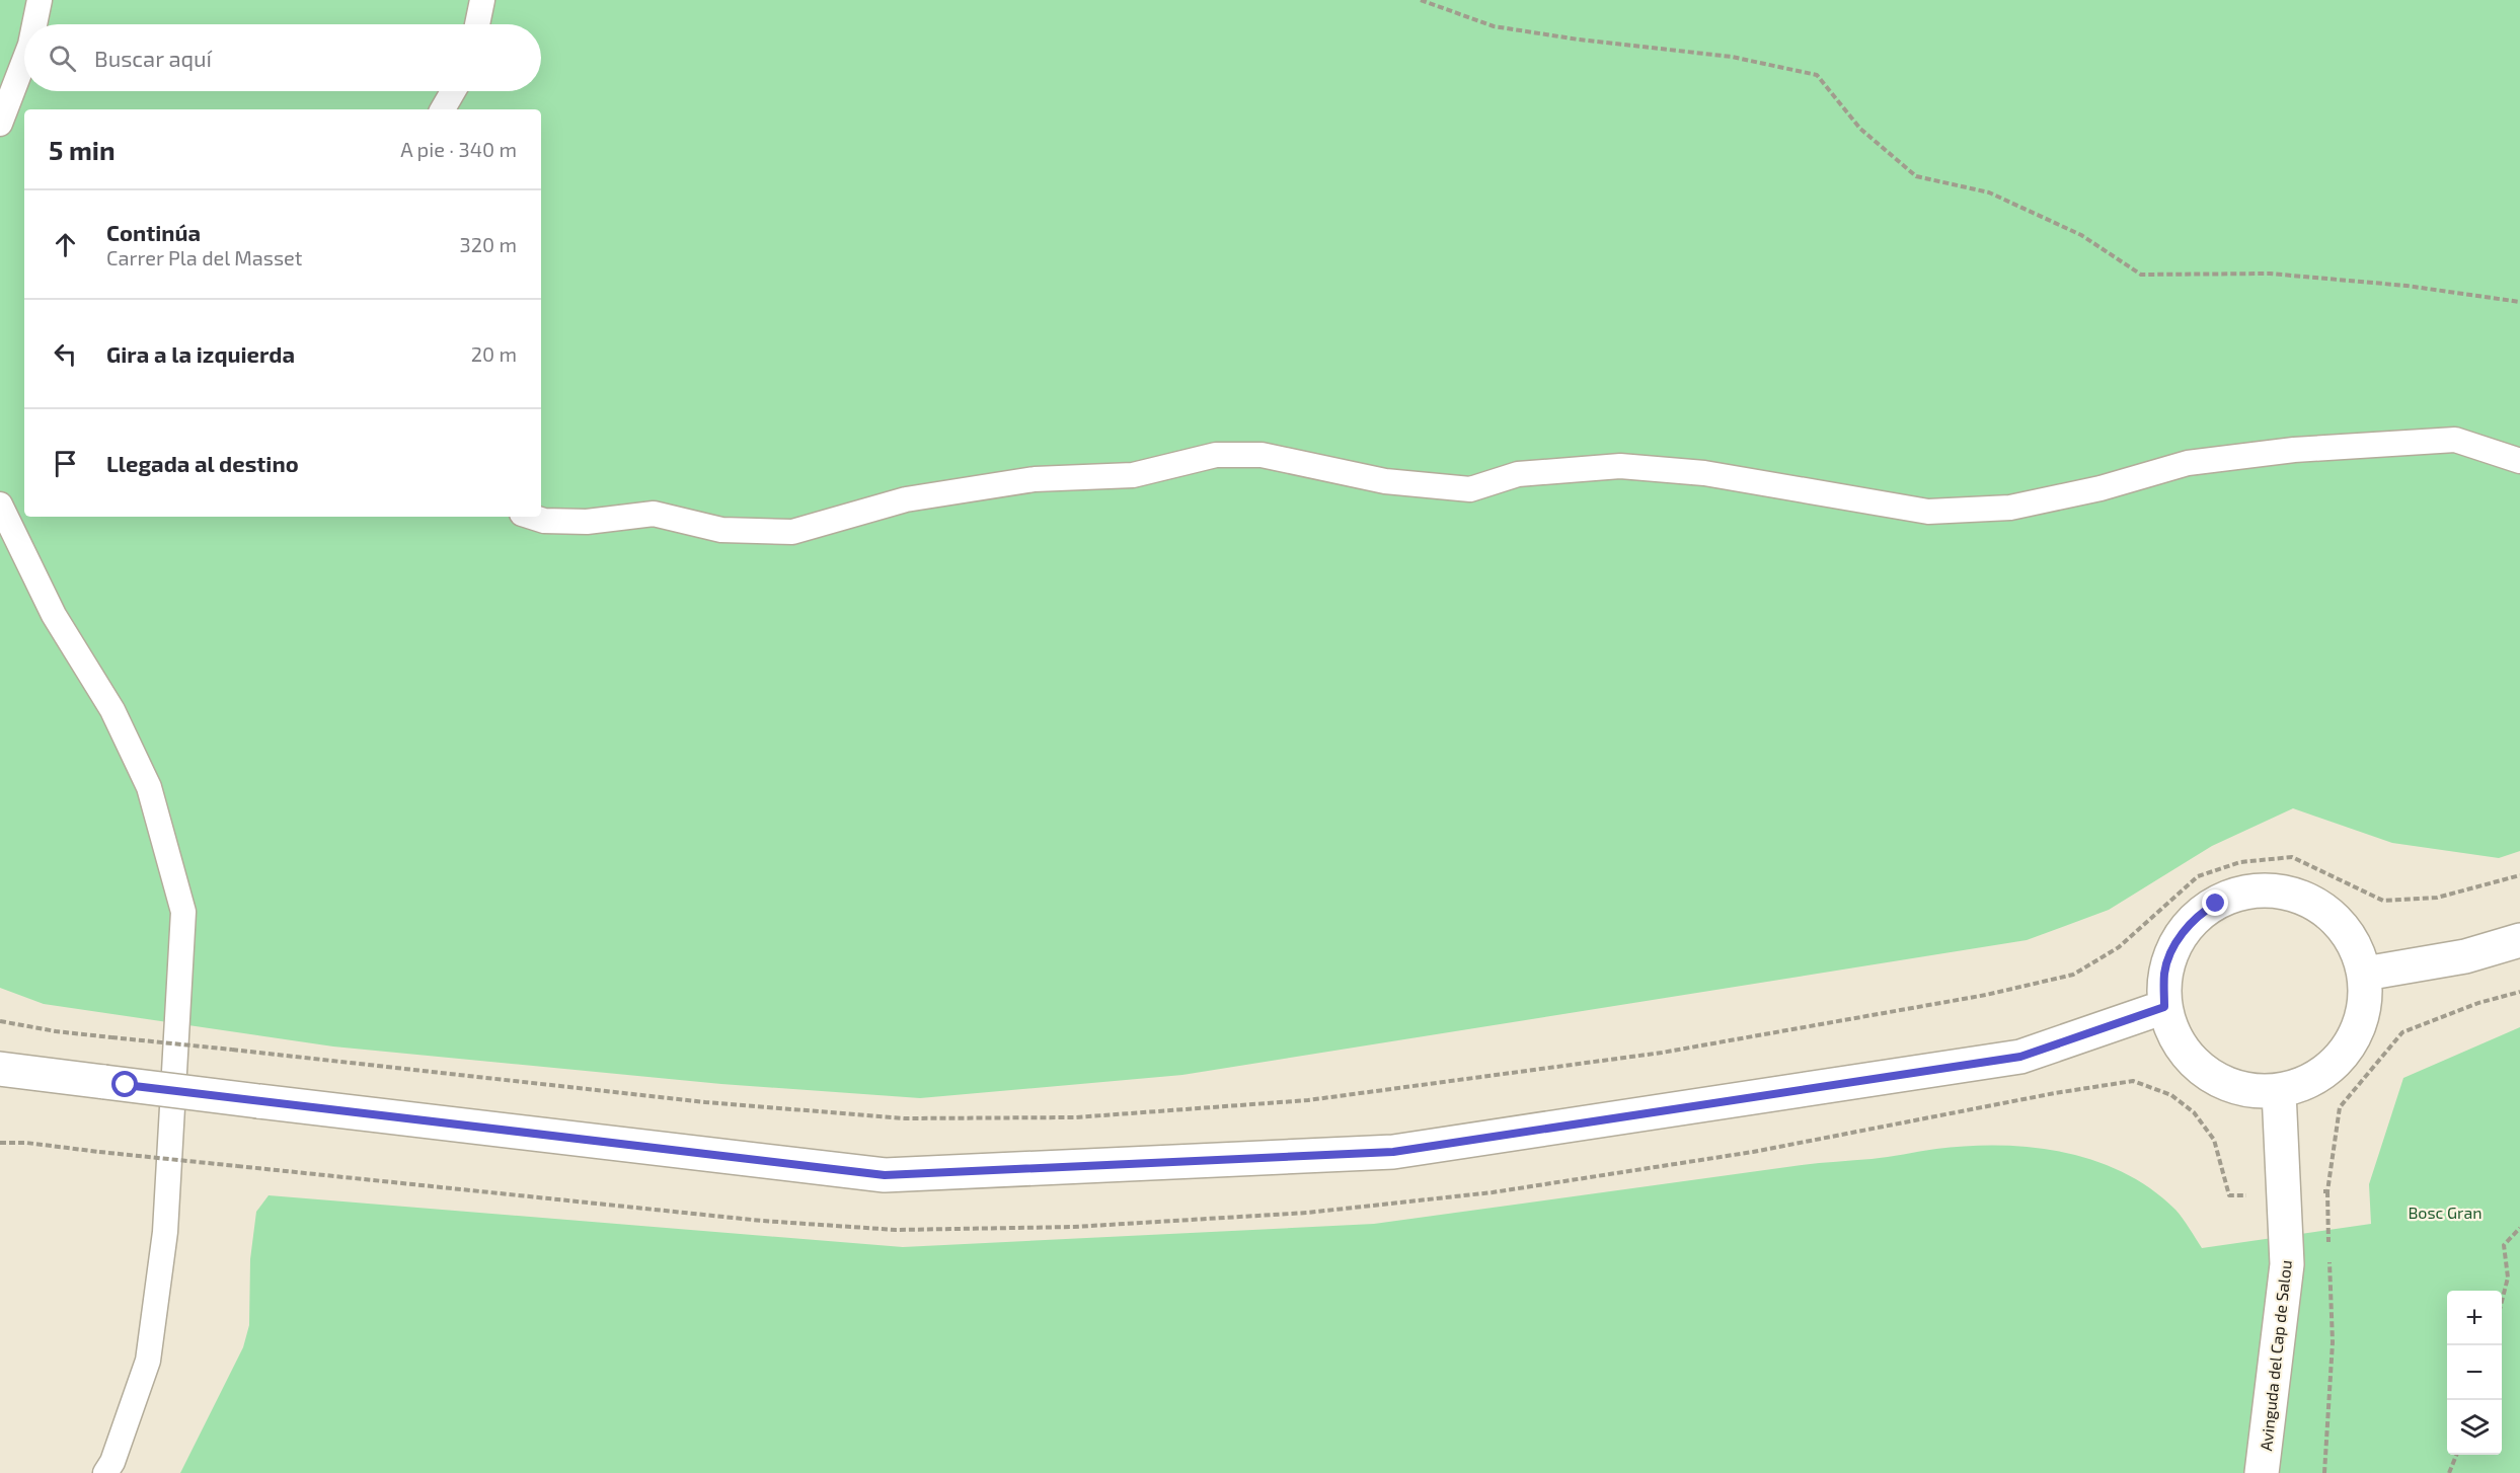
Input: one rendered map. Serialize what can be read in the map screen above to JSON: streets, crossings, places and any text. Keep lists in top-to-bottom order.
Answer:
{
  "streets": {
    "street": ["Avinguda del Cap de Salou"]
  },
  "parks": ["Bosc Gran"],
  "page": {
    "search": "Buscar aquí",
    "heading": ["5 min", "A pie · 340 m"],
    "list": [
      ["Continúa", "Carrer Pla del Masset", "320 m"],
      ["Gira a la izquierda", "20 m"],
      "Llegada al destino"
    ],
    "map_buttons": ["+", "−"]
  }
}
